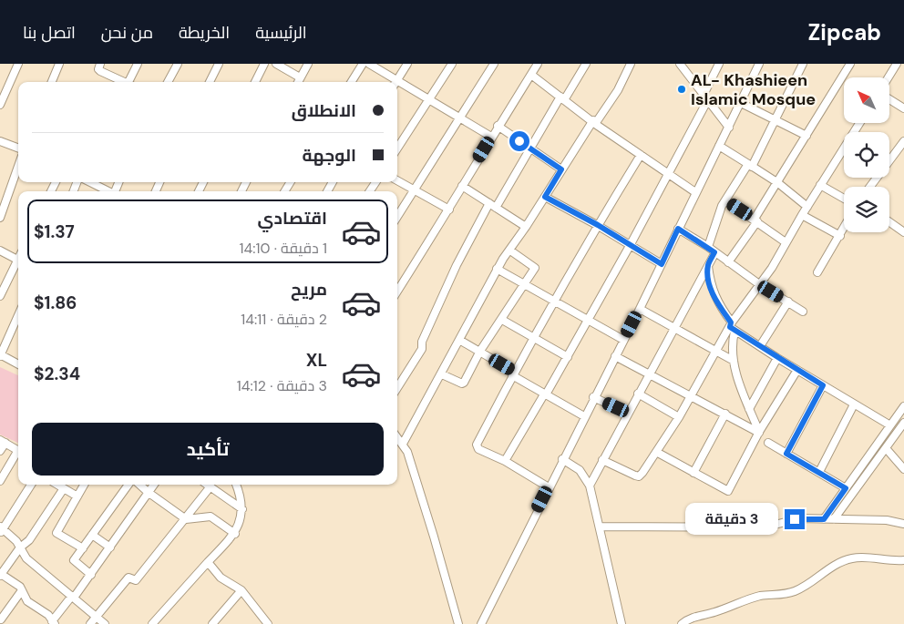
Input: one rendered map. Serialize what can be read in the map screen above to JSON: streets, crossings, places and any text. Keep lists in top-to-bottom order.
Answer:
{
  "places": ["AL- Khashieen Islamic Mosque"],
  "north": "top left",
  "page": {
    "header": "Zipcab",
    "nav": [
      "الرئيسية",
      "الخريطة",
      "من نحن",
      "اتصل بنا"
    ],
    "banner": ["الانطلاق", "الوجهة"],
    "list": [
      {
        "name": "اقتصادي",
        "note": "1 دقيقة · 14:10",
        "value": "$1.37"
      },
      {
        "name": "مريح",
        "note": "2 دقيقة · 14:11",
        "value": "$1.86"
      },
      {
        "name": "XL",
        "note": "3 دقيقة · 14:12",
        "value": "$2.34"
      }
    ],
    "buttons": "تأكيد",
    "bubble": "3 دقيقة"
  }
}
